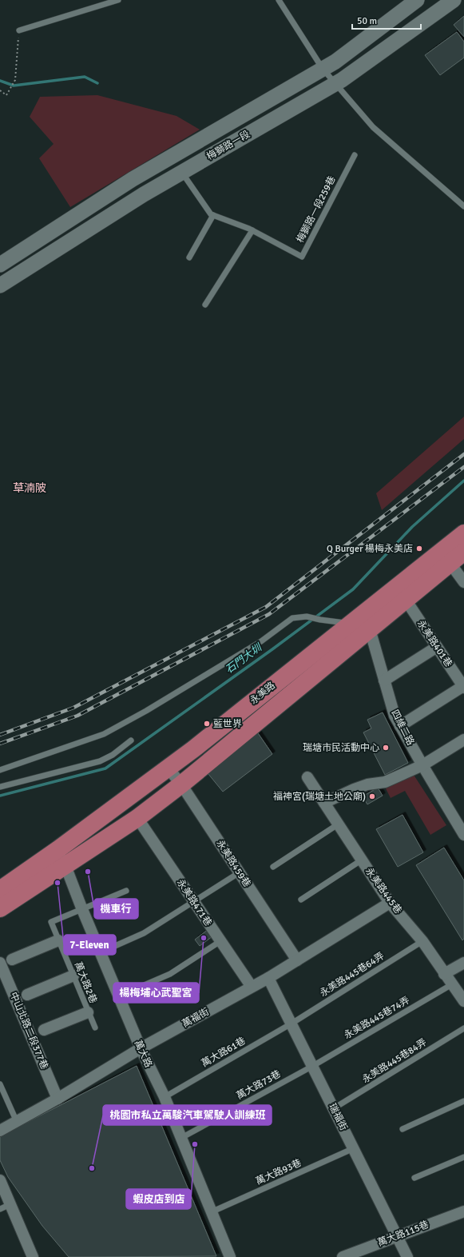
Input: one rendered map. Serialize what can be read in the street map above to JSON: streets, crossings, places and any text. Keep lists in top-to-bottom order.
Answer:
{
  "streets": {
    "main road": ["永美路"],
    "street": [
      "梅獅路一段",
      "永美路401巷",
      "四維二路",
      "永美路459巷",
      "永美路445巷",
      "永美路471巷",
      "萬福街",
      "中山北路二段377巷",
      "萬大路",
      "瑞福街",
      "萬大路115巷"
    ],
    "lane": [
      "梅獅路一段259巷",
      "永美路445巷64弄",
      "萬大路2巷",
      "永美路445巷74弄",
      "萬大路61巷",
      "永美路445巷84弄",
      "萬大路73巷",
      "萬大路93巷"
    ]
  },
  "crossings": [
    ["梅獅路一段", "梅獅路一段259巷"],
    ["永美路401巷", "永美路"],
    ["永美路", "四維二路"],
    ["永美路", "永美路459巷"],
    ["永美路", "永美路471巷"],
    ["永美路", "萬大路"],
    ["永美路459巷", "萬福街"],
    ["永美路445巷", "永美路445巷64弄"],
    ["永美路445巷", "萬福街"],
    ["永美路445巷", "永美路445巷74弄"],
    ["永美路471巷", "萬福街"],
    ["永美路445巷64弄", "萬大路61巷"],
    ["永美路445巷64弄", "瑞福街"],
    ["萬大路2巷", "萬大路"],
    ["萬福街", "中山北路二段377巷"],
    ["萬福街", "萬大路"],
    ["萬福街", "瑞福街"],
    ["永美路445巷74弄", "萬大路73巷"],
    ["永美路445巷74弄", "瑞福街"],
    ["萬大路61巷", "萬大路"],
    ["萬大路61巷", "瑞福街"],
    ["萬大路", "萬大路73巷"],
    ["萬大路", "萬大路93巷"],
    ["永美路445巷84弄", "瑞福街"],
    ["萬大路73巷", "瑞福街"],
    ["瑞福街", "萬大路93巷"],
    ["瑞福街", "萬大路115巷"]
  ],
  "districts": ["草湳陂"],
  "water": ["石門大圳"],
  "places": [
    "Q Burger 楊梅永美店",
    "藍世界",
    "瑞塘市民活動中心",
    "福神宮(瑞塘土地公廟)",
    "機車行",
    "7-Eleven",
    "楊梅埔心武聖宮",
    "蝦皮店到店",
    "桃園市私立萬駿汽車駕駛人訓練班"
  ],
  "scale_bar": "50 m"
}
